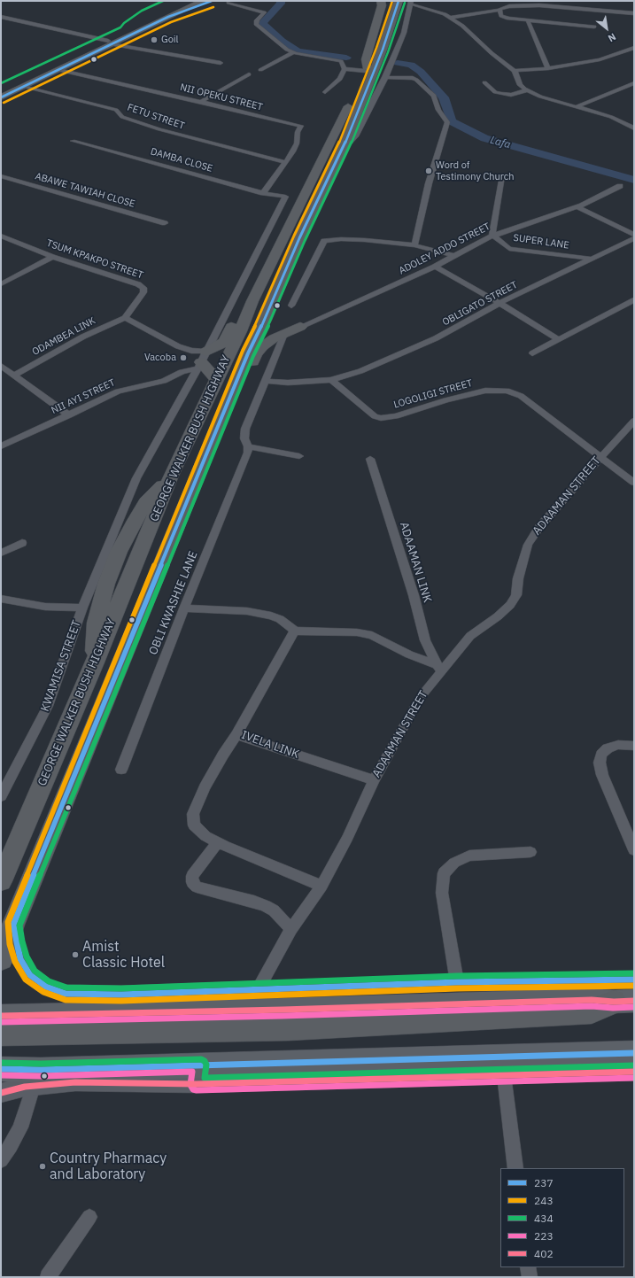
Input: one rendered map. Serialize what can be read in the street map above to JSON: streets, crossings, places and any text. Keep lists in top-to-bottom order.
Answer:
{
  "streets": {
    "highway": ["GEORGE WALKER BUSH HIGHWAY"],
    "street": [
      "NII OPEKU STREET",
      "FETU STREET",
      "DAMBA CLOSE",
      "ABAWE TAWIAH CLOSE",
      "SUPER LANE",
      "ADOLEY ADDO STREET",
      "TSUM KPAKPO STREET",
      "OBLIGATO STREET",
      "ODAMBEA LINK",
      "LOGOLIGI STREET",
      "NII AYI STREET",
      "ADAAMAN STREET",
      "ADAAMAN LINK",
      "OBLI KWASHIE LANE",
      "KWAMISA STREET",
      "IVELA LINK"
    ]
  },
  "crossings": [
    ["NII OPEKU STREET", "FETU STREET"],
    ["NII OPEKU STREET", "DAMBA CLOSE"],
    ["SUPER LANE", "ADOLEY ADDO STREET"],
    ["SUPER LANE", "OBLIGATO STREET"],
    ["TSUM KPAKPO STREET", "ODAMBEA LINK"],
    ["OBLIGATO STREET", "LOGOLIGI STREET"],
    ["LOGOLIGI STREET", "ADAAMAN STREET"],
    ["ADAAMAN STREET", "ADAAMAN LINK"],
    ["ADAAMAN STREET", "IVELA LINK"]
  ],
  "water": ["Lafa"],
  "places": [
    "Goil",
    "Word of Testimony Church",
    "Vacoba",
    "Amist Classic Hotel",
    "Country Pharmacy and Laboratory"
  ],
  "lines": [
    "transit line 237",
    "transit line 243",
    "transit line 434",
    "transit line 402",
    "transit line 223"
  ],
  "legend": [
    "237",
    "243",
    "434",
    "223",
    "402"
  ],
  "north": "bottom right"
}
